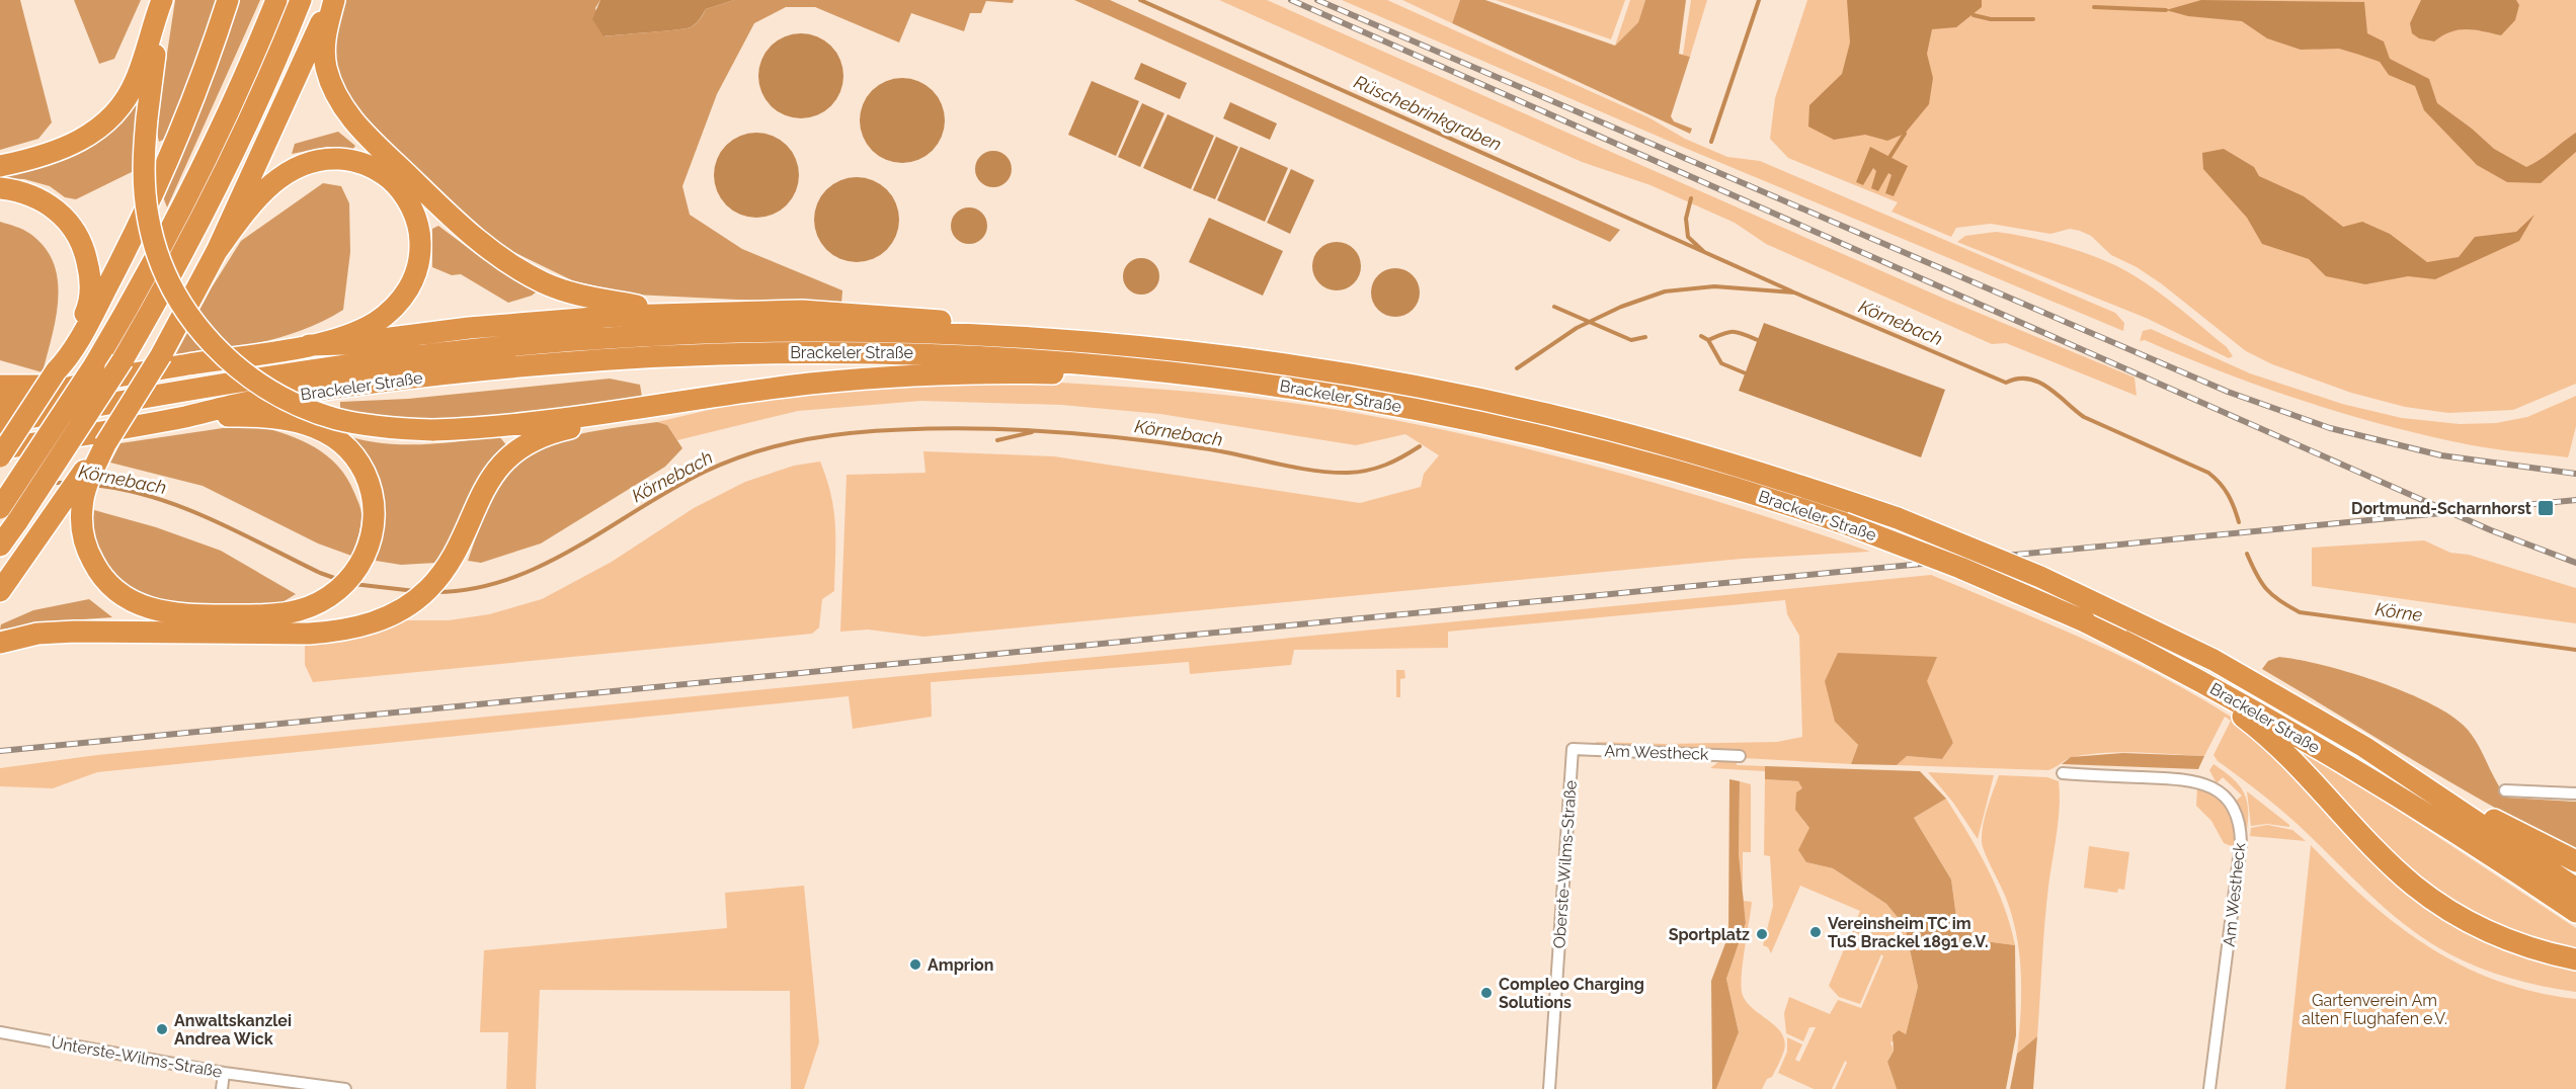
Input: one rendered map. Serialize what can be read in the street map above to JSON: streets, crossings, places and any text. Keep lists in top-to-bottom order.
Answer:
{
  "streets": {
    "highway": ["Brackeler Straße"],
    "street": ["Am Westheck", "Oberste-Wilms-Straße", "Unterste-Wilms-Straße"]
  },
  "crossings": [
    ["Am Westheck", "Oberste-Wilms-Straße"]
  ],
  "water": ["Rüschebrinkgraben", "Körnebach", "Körne"],
  "parks": ["Gartenverein Am alten Flughafen e.V."],
  "places": {
    "transit": ["Dortmund-Scharnhorst"],
    "other": [
      "Vereinsheim TC im TuS Brackel 1891 e.V.",
      "Sportplatz",
      "Amprion",
      "Compleo Charging Solutions",
      "Anwaltskanzlei Andrea Wick"
    ]
  }
}
